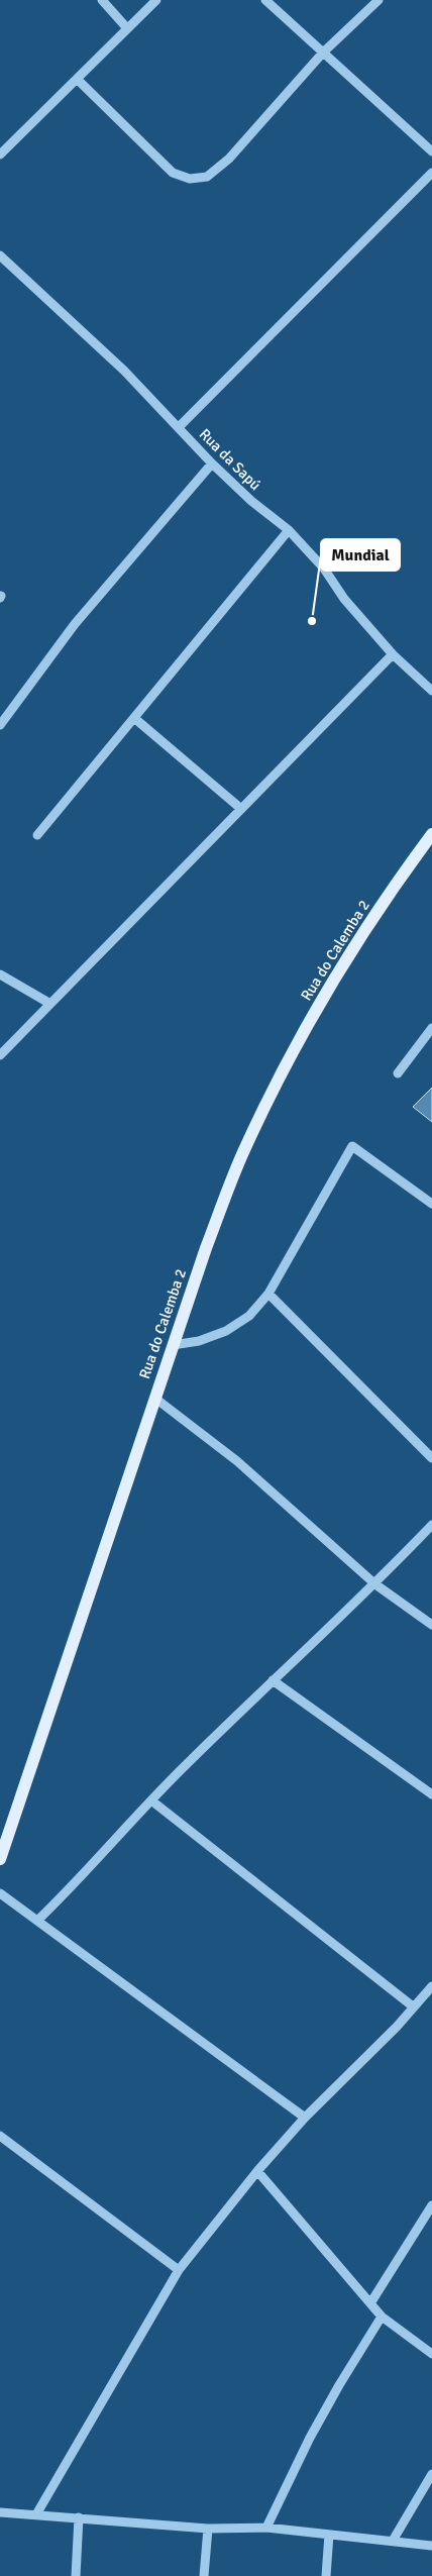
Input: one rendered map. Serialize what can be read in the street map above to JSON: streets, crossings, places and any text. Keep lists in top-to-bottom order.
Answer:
{
  "streets": {
    "main road": ["Rua do Calemba 2"],
    "street": ["Rua da Sapú"]
  },
  "places": ["Mundial"]
}
